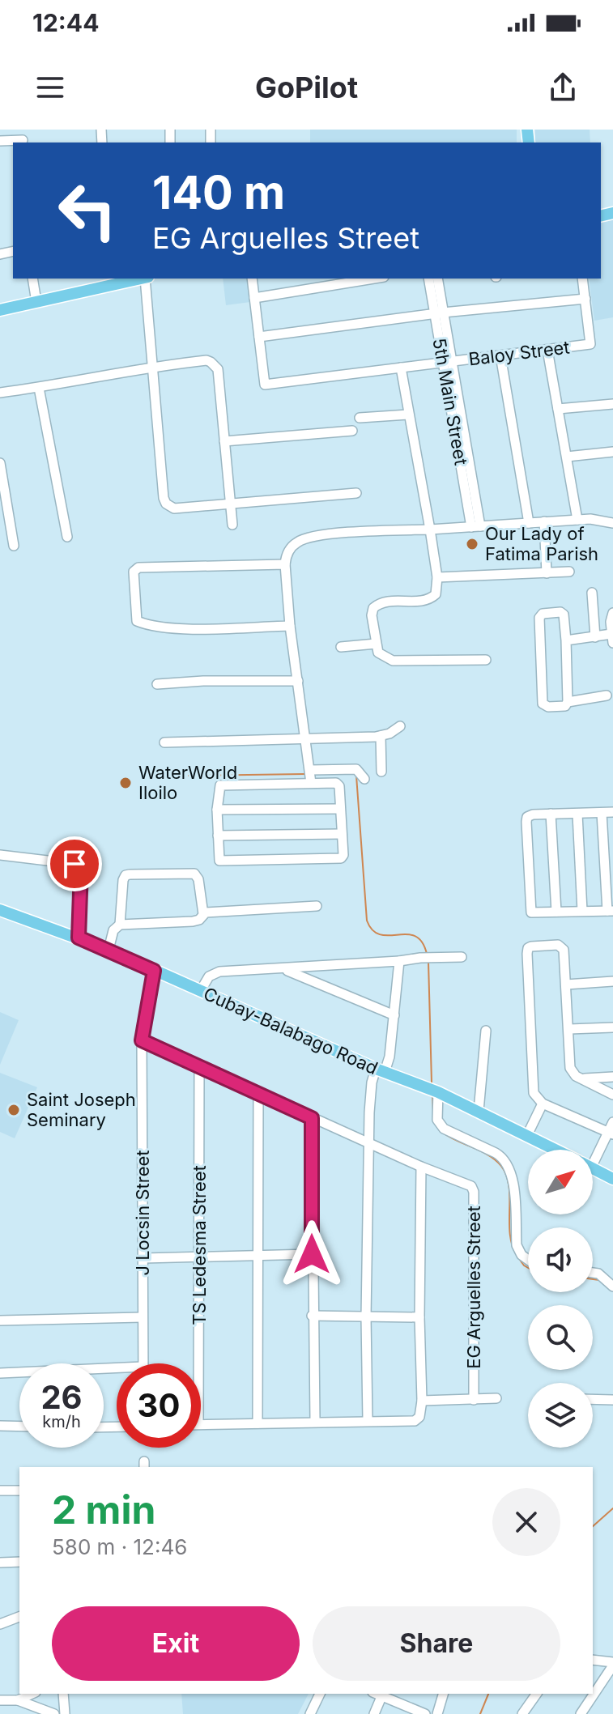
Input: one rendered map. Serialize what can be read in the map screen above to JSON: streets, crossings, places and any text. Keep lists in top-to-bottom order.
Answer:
{
  "streets": {
    "main road": ["Cubay-Balabago Road"],
    "street": [
      "Baloy Street",
      "5th Main Street",
      "J Locsin Street",
      "TS Ledesma Street",
      "EG Arguelles Street"
    ]
  },
  "crossings": [
    ["Baloy Street", "5th Main Street"],
    ["Cubay-Balabago Road", "J Locsin Street"],
    ["J Locsin Street", "EG Arguelles Street"],
    ["TS Ledesma Street", "EG Arguelles Street"]
  ],
  "places": ["Our Lady of Fatima Parish", "WaterWorld Iloilo", "Saint Joseph Seminary"],
  "north": "top right",
  "page": {
    "status": "12:44",
    "header": "GoPilot",
    "turn": ["140 m", "EG Arguelles Street"],
    "speed": "26 km/h",
    "limit": "30",
    "heading": ["2 min", "580 m · 12:46"],
    "buttons": ["Exit", "Share"]
  }
}
